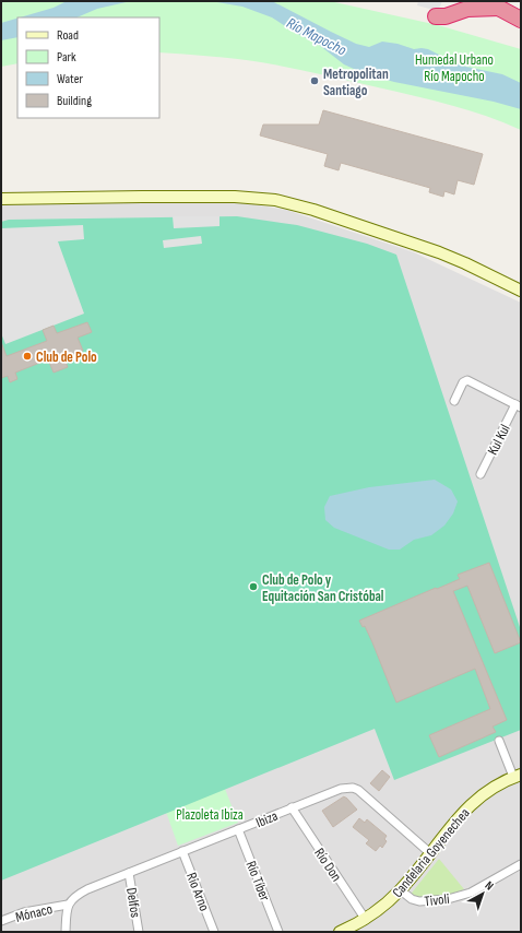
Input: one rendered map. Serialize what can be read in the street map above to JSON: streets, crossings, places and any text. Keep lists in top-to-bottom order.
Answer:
{
  "streets": {
    "main road": ["Candelaria Goyenechea"],
    "street": [
      "Kul Kul",
      "Ibiza",
      "Río Don",
      "Río Tíber",
      "Río Arno",
      "Tivoli",
      "Delfos",
      "Mónaco"
    ]
  },
  "crossings": [
    ["Ibiza", "Candelaria Goyenechea"],
    ["Ibiza", "Río Don"],
    ["Ibiza", "Río Tíber"],
    ["Ibiza", "Río Arno"],
    ["Ibiza", "Delfos"],
    ["Ibiza", "Mónaco"],
    ["Candelaria Goyenechea", "Río Don"],
    ["Candelaria Goyenechea", "Tivoli"]
  ],
  "water": ["Río Mapocho"],
  "parks": ["Humedal Urbano Río Mapocho", "Plazoleta Ibiza"],
  "places": ["Metropolitan Santiago", "Club de Polo", "Club de Polo y Equitación San Cristóbal"],
  "legend": [
    "Road",
    "Park",
    "Water",
    "Building"
  ],
  "north": "top right"
}
